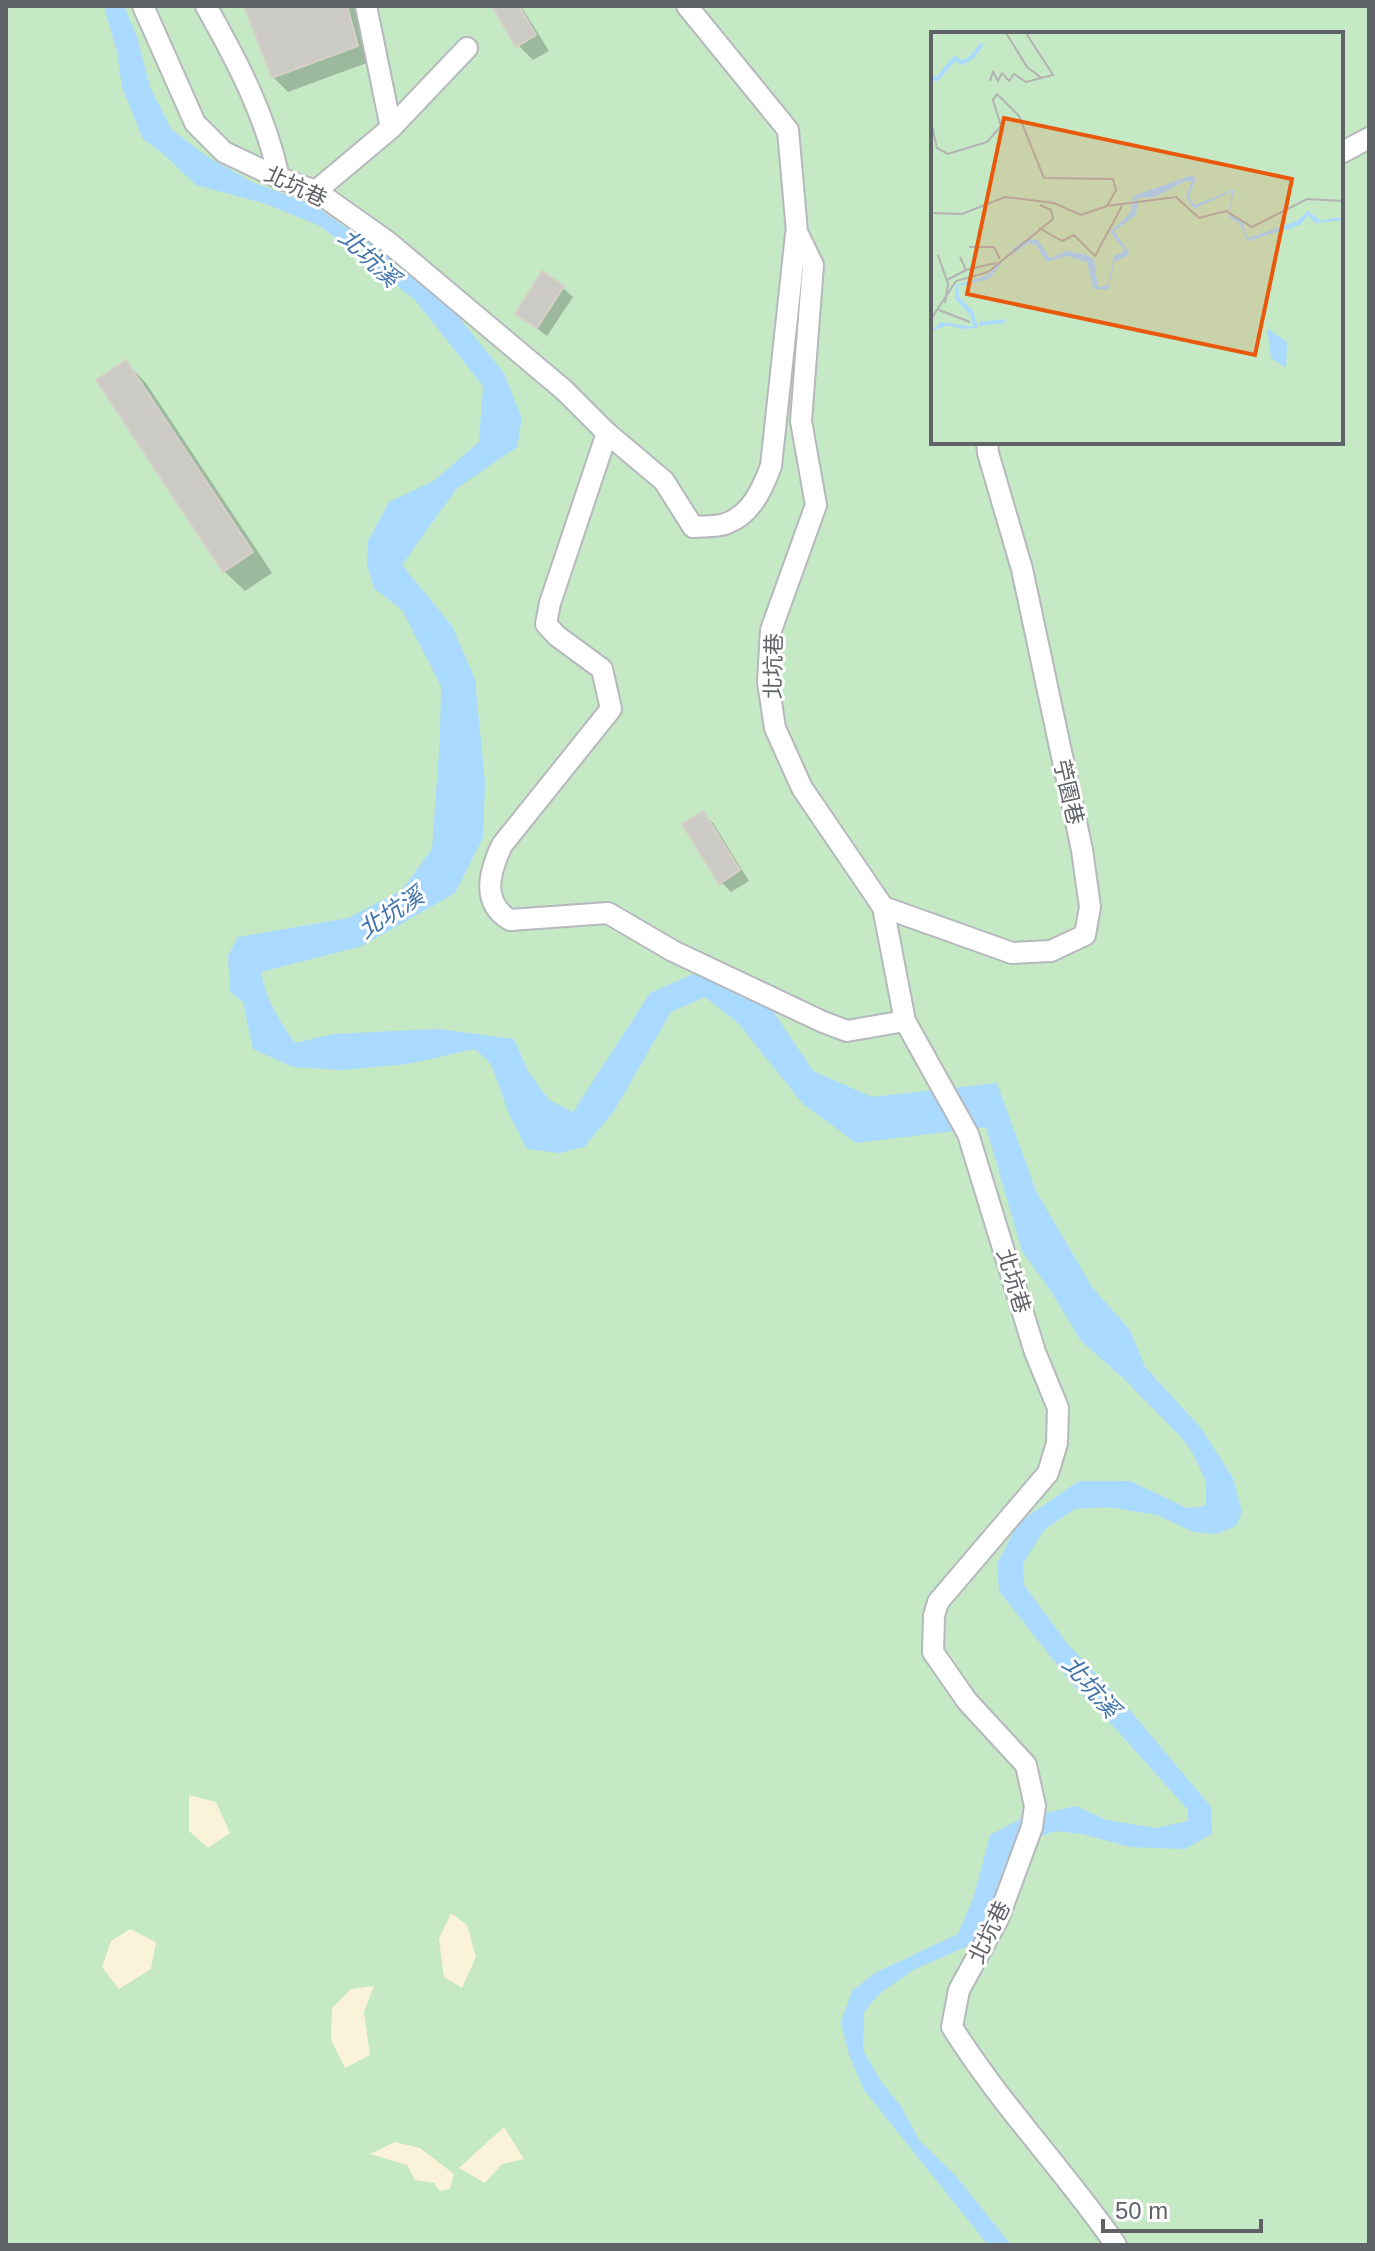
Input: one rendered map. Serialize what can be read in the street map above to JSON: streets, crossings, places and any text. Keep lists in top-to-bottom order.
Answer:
{
  "streets": {
    "street": ["北坑巷", "苧園巷"]
  },
  "crossings": [
    ["北坑巷", "苧園巷"]
  ],
  "water": ["北坑溪"],
  "scale_bar": "50 m"
}
